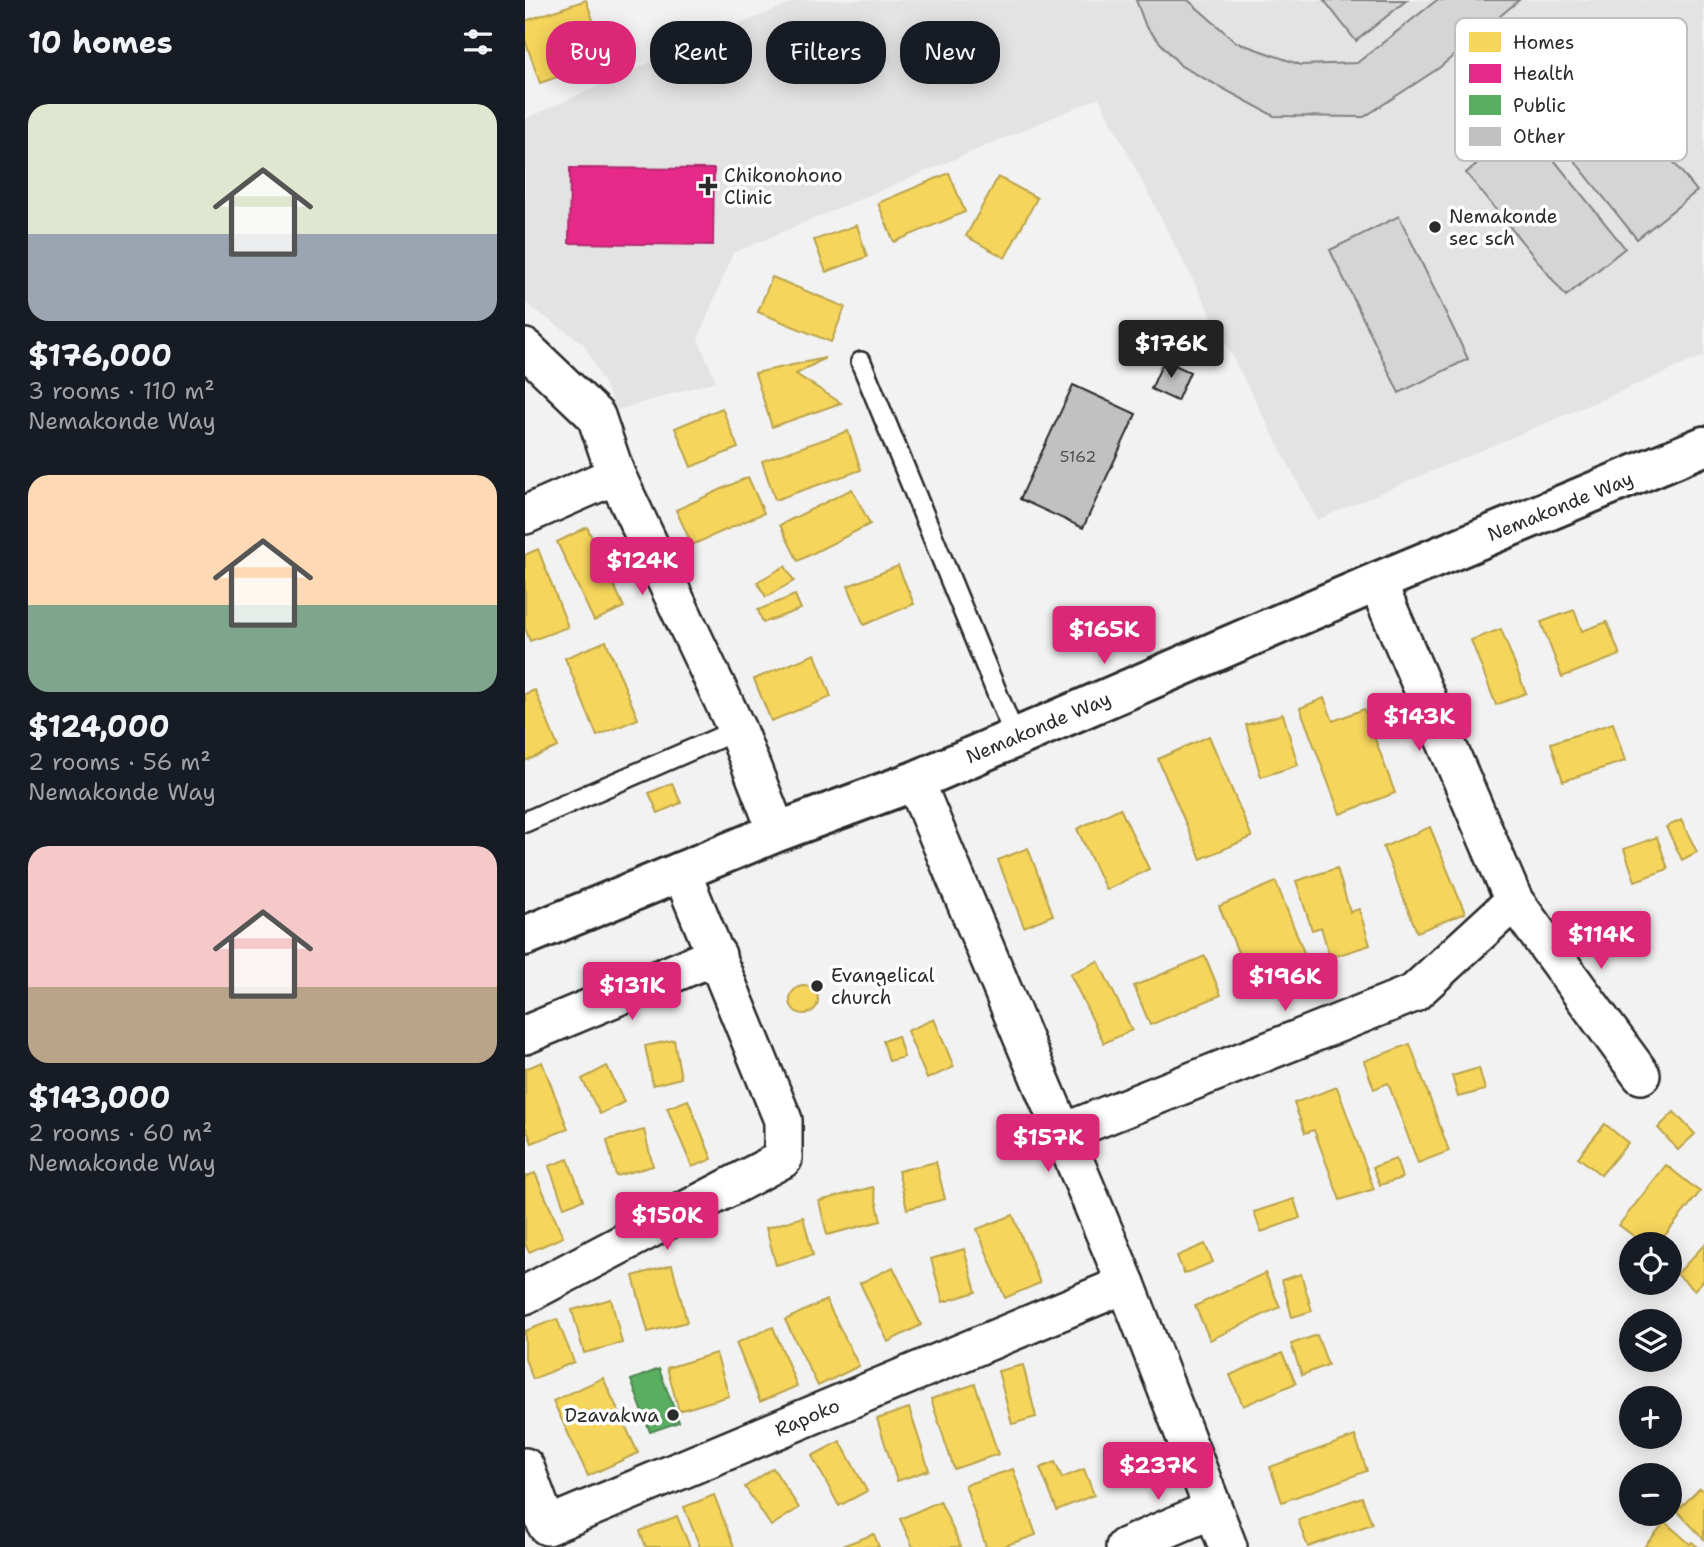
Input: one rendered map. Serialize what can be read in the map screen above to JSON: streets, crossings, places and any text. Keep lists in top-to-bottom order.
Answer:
{
  "streets": {
    "street": ["Nemakonde Way", "Rapoko"]
  },
  "places": {
    "health": ["Chikonohono Clinic"],
    "other": ["Nemakonde sec sch", "Evangelical church", "Dzavakwa"]
  },
  "house_numbers": ["5162"],
  "legend": [
    "Homes",
    "Health",
    "Public",
    "Other"
  ],
  "page": {
    "heading": "10 homes",
    "chip": [
      "Buy",
      "Rent",
      "Filters",
      "New"
    ],
    "list": [
      {
        "name": "$176,000",
        "note": "3 rooms · 110 m² · Nemakonde Way"
      },
      {
        "name": "$124,000",
        "note": "2 rooms · 56 m² · Nemakonde Way"
      },
      {
        "name": "$143,000",
        "note": "2 rooms · 60 m² · Nemakonde Way"
      }
    ],
    "price": [
      "$176K",
      "$124K",
      "$165K",
      "$143K",
      "$114K",
      "$196K",
      "$131K",
      "$157K",
      "$150K",
      "$237K"
    ],
    "map_buttons": ["+", "−"]
  }
}
